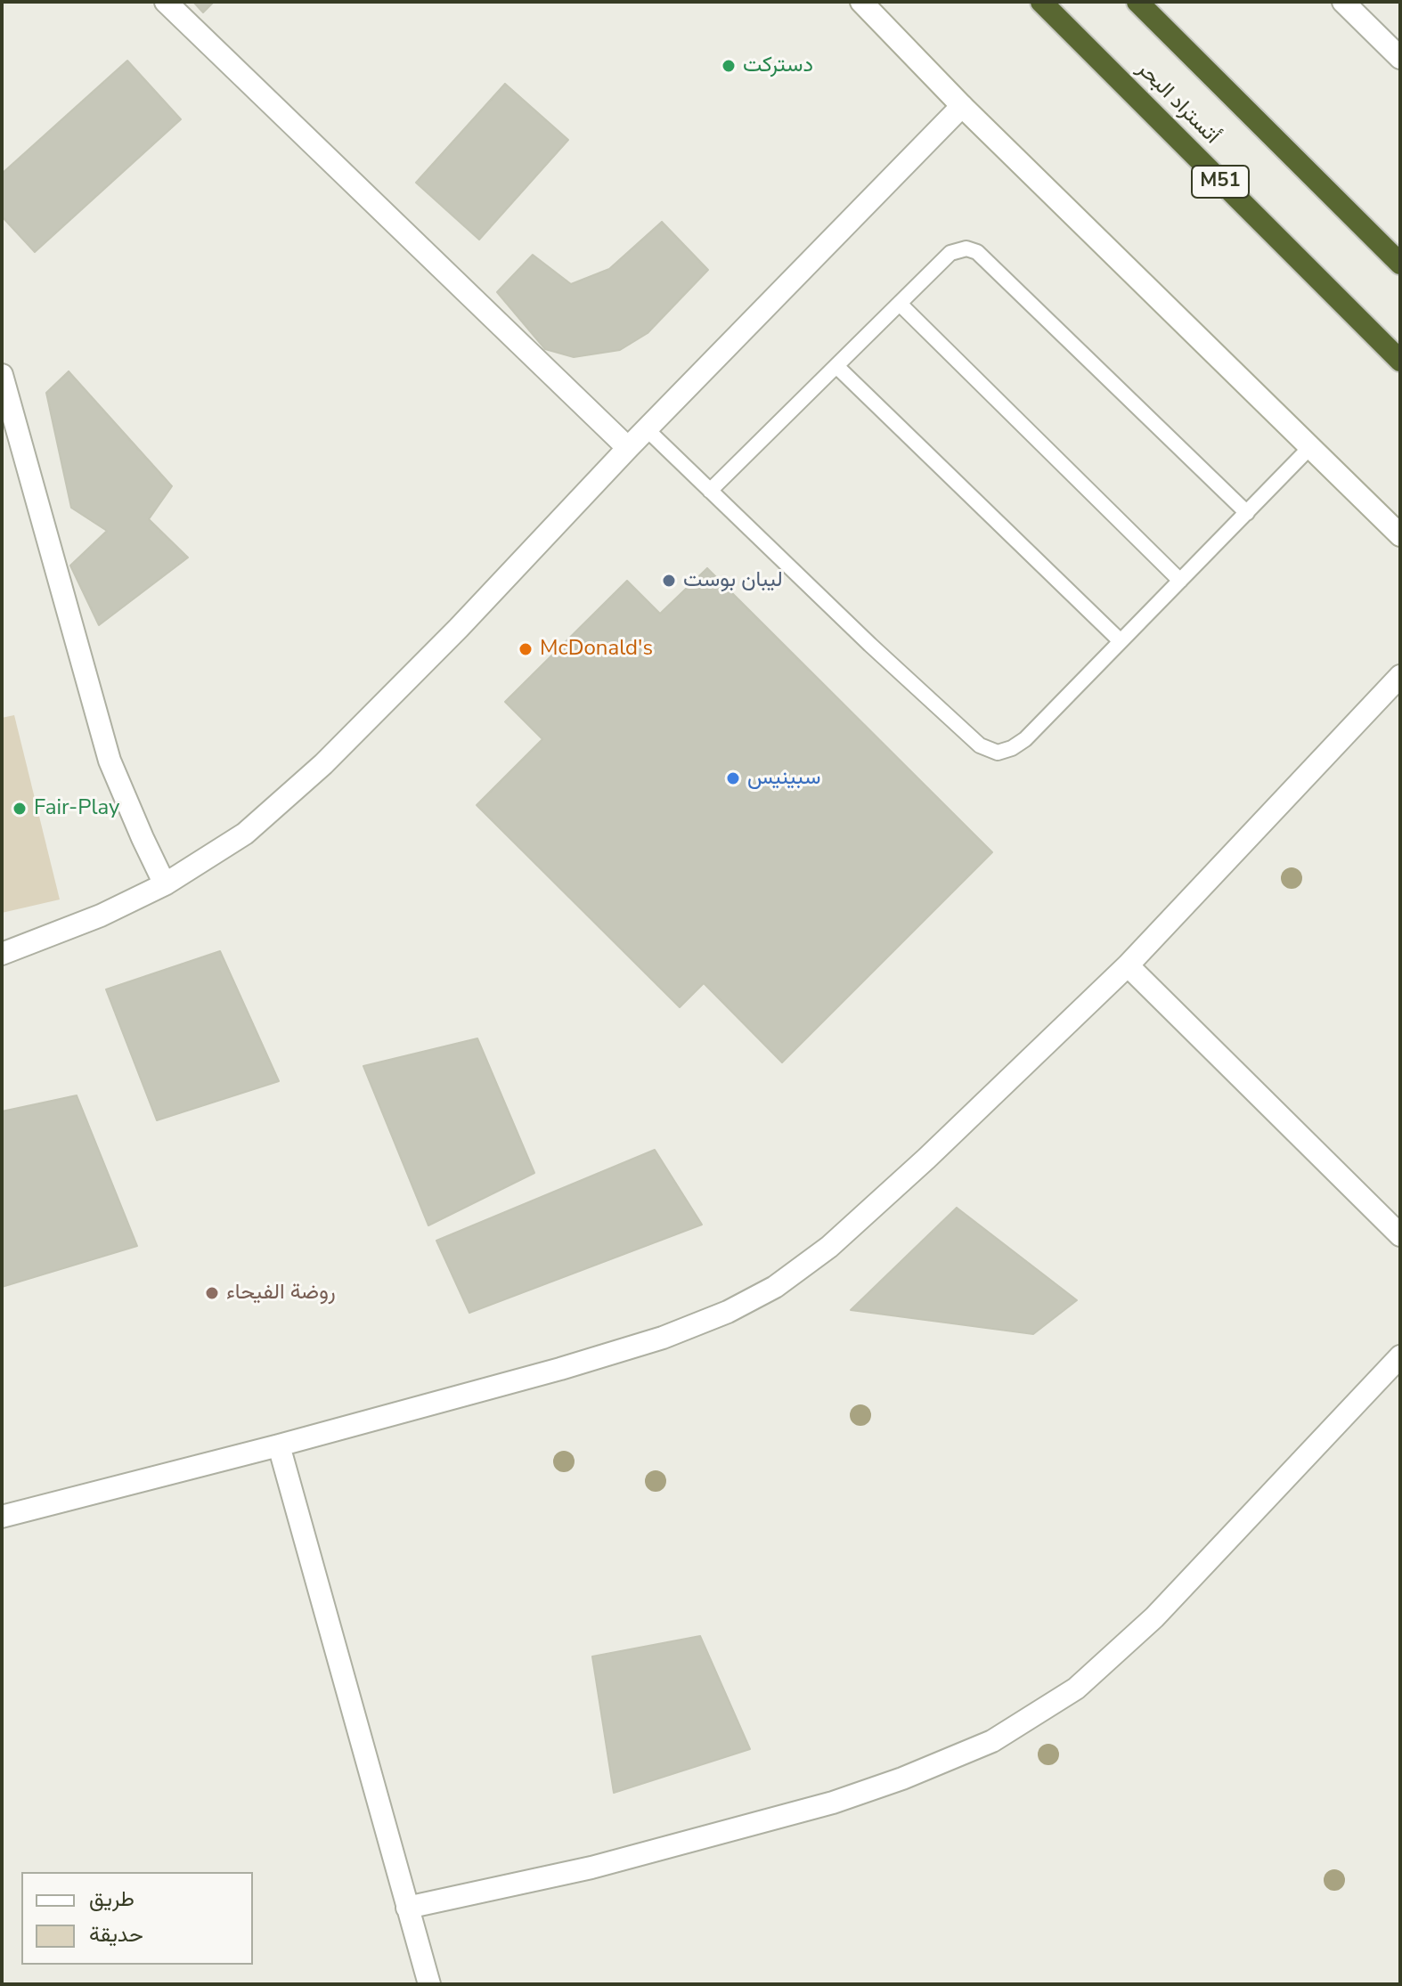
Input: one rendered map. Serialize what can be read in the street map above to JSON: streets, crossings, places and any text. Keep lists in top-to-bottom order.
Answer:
{
  "streets": {
    "highway": ["أتستراد البحر", "M51"]
  },
  "places": [
    "دستركت",
    "ليبان بوست",
    "McDonald's",
    "سبينيس",
    "Fair-Play",
    "روضة الفيحاء"
  ],
  "legend": ["طريق", "حديقة"]
}
